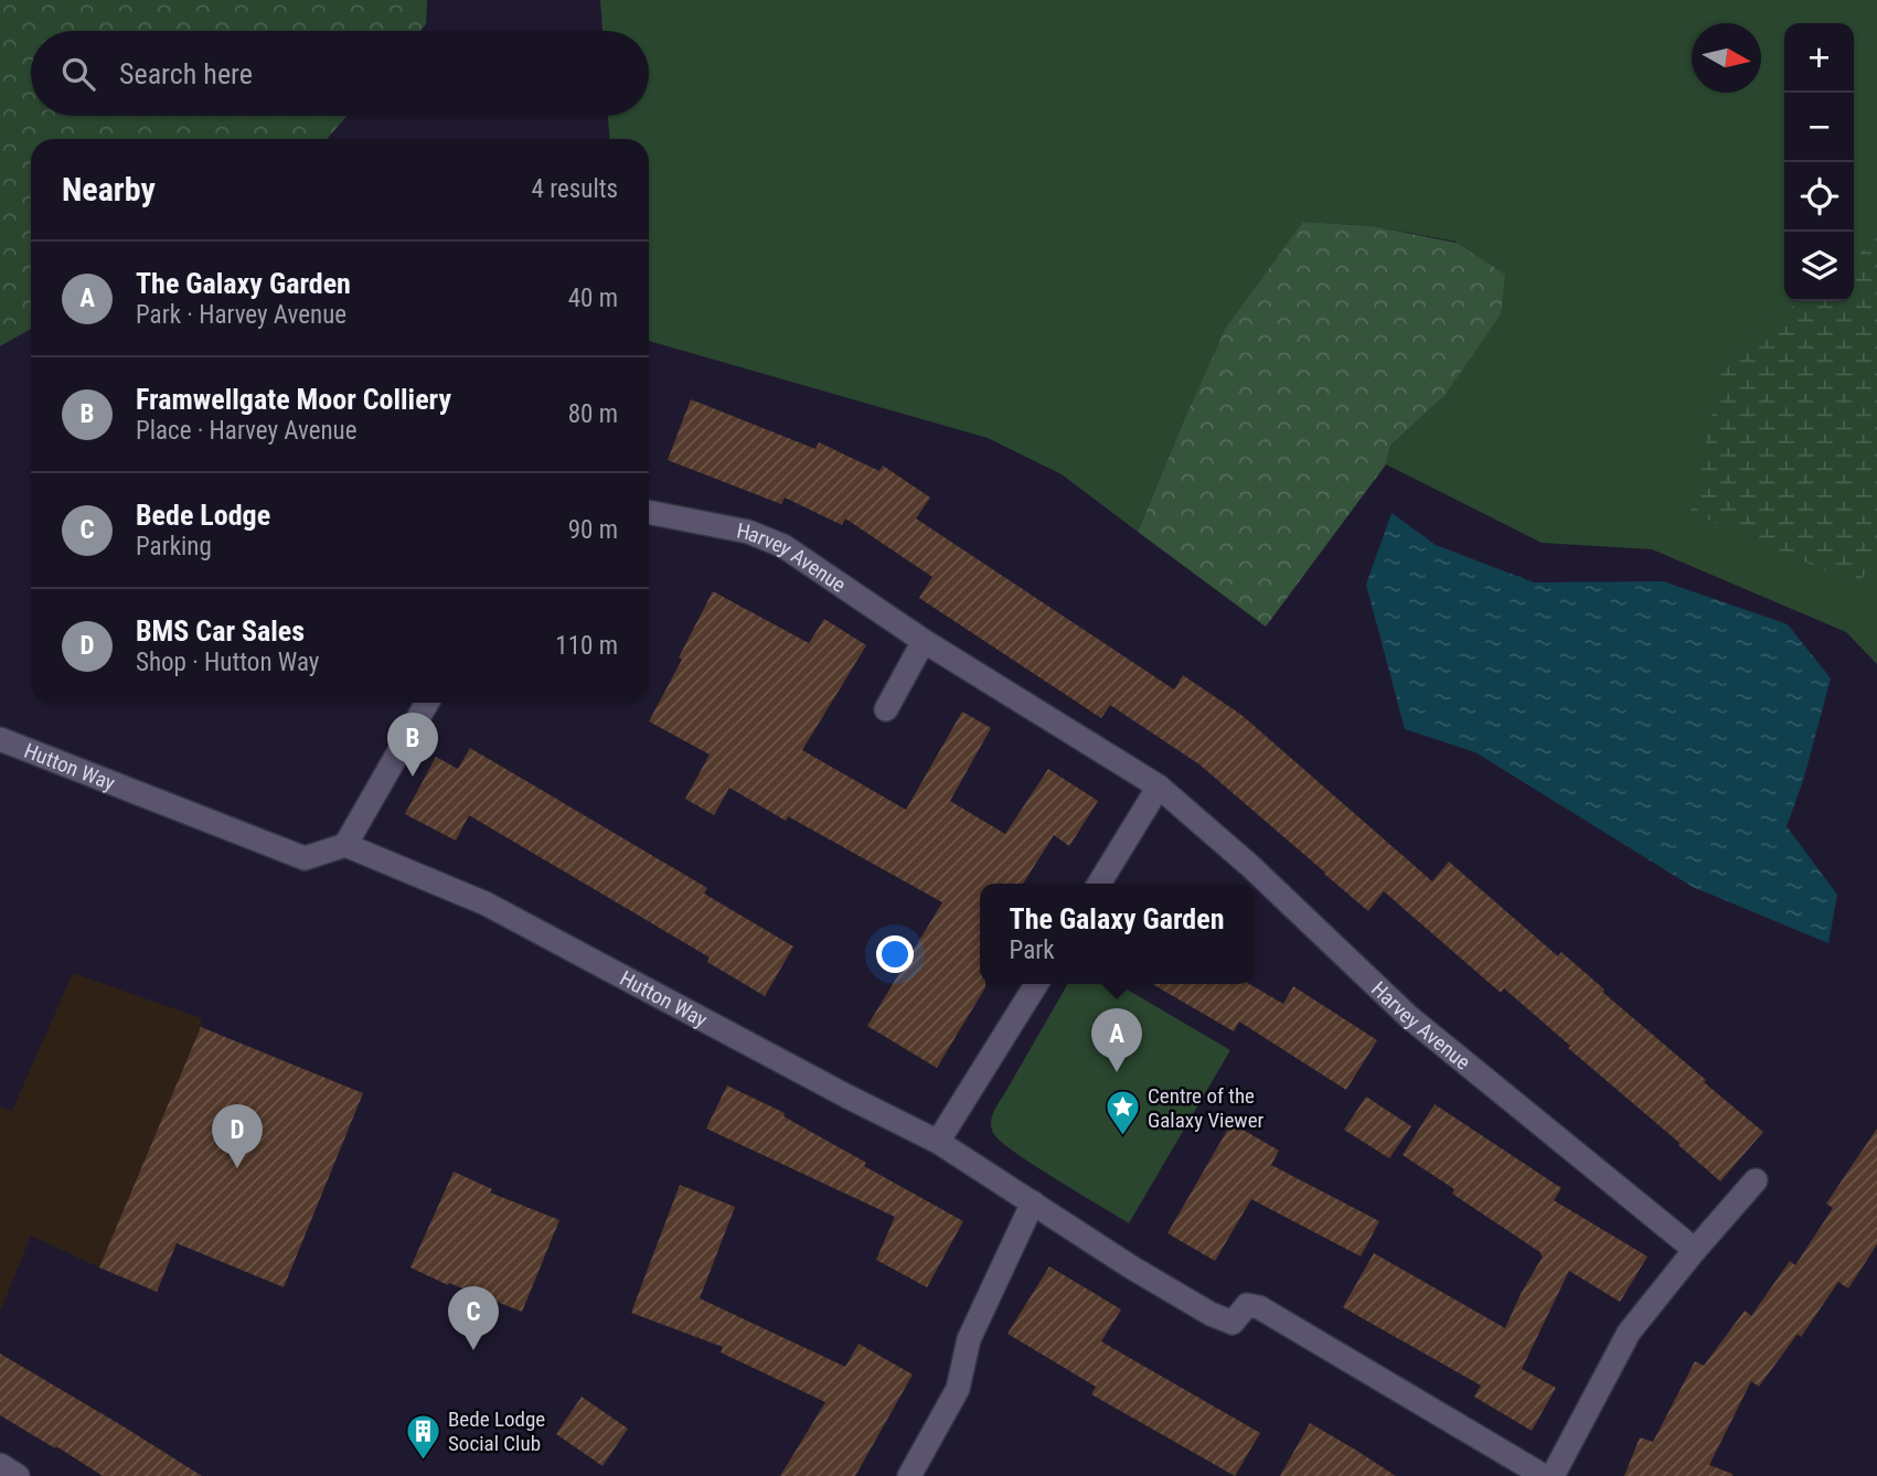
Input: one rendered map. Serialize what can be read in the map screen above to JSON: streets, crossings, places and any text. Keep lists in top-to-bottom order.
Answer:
{
  "streets": {
    "street": ["Harvey Avenue", "Hutton Way"]
  },
  "places": {
    "place": ["Centre of the Galaxy Viewer"],
    "building": ["Bede Lodge Social Club"]
  },
  "north": "right",
  "page": {
    "map_buttons": ["+", "−"],
    "search": "Search here",
    "heading": ["Nearby", "4 results"],
    "list": [
      {
        "mark": "A",
        "name": "The Galaxy Garden",
        "note": "Park · Harvey Avenue",
        "value": "40 m"
      },
      {
        "mark": "B",
        "name": "Framwellgate Moor Colliery",
        "note": "Place · Harvey Avenue",
        "value": "80 m"
      },
      {
        "mark": "C",
        "name": "Bede Lodge",
        "note": "Parking",
        "value": "90 m"
      },
      {
        "mark": "D",
        "name": "BMS Car Sales",
        "note": "Shop · Hutton Way",
        "value": "110 m"
      }
    ],
    "pins": [
      "B",
      "A",
      "D",
      "C"
    ],
    "popup": ["The Galaxy Garden", "Park"]
  }
}
